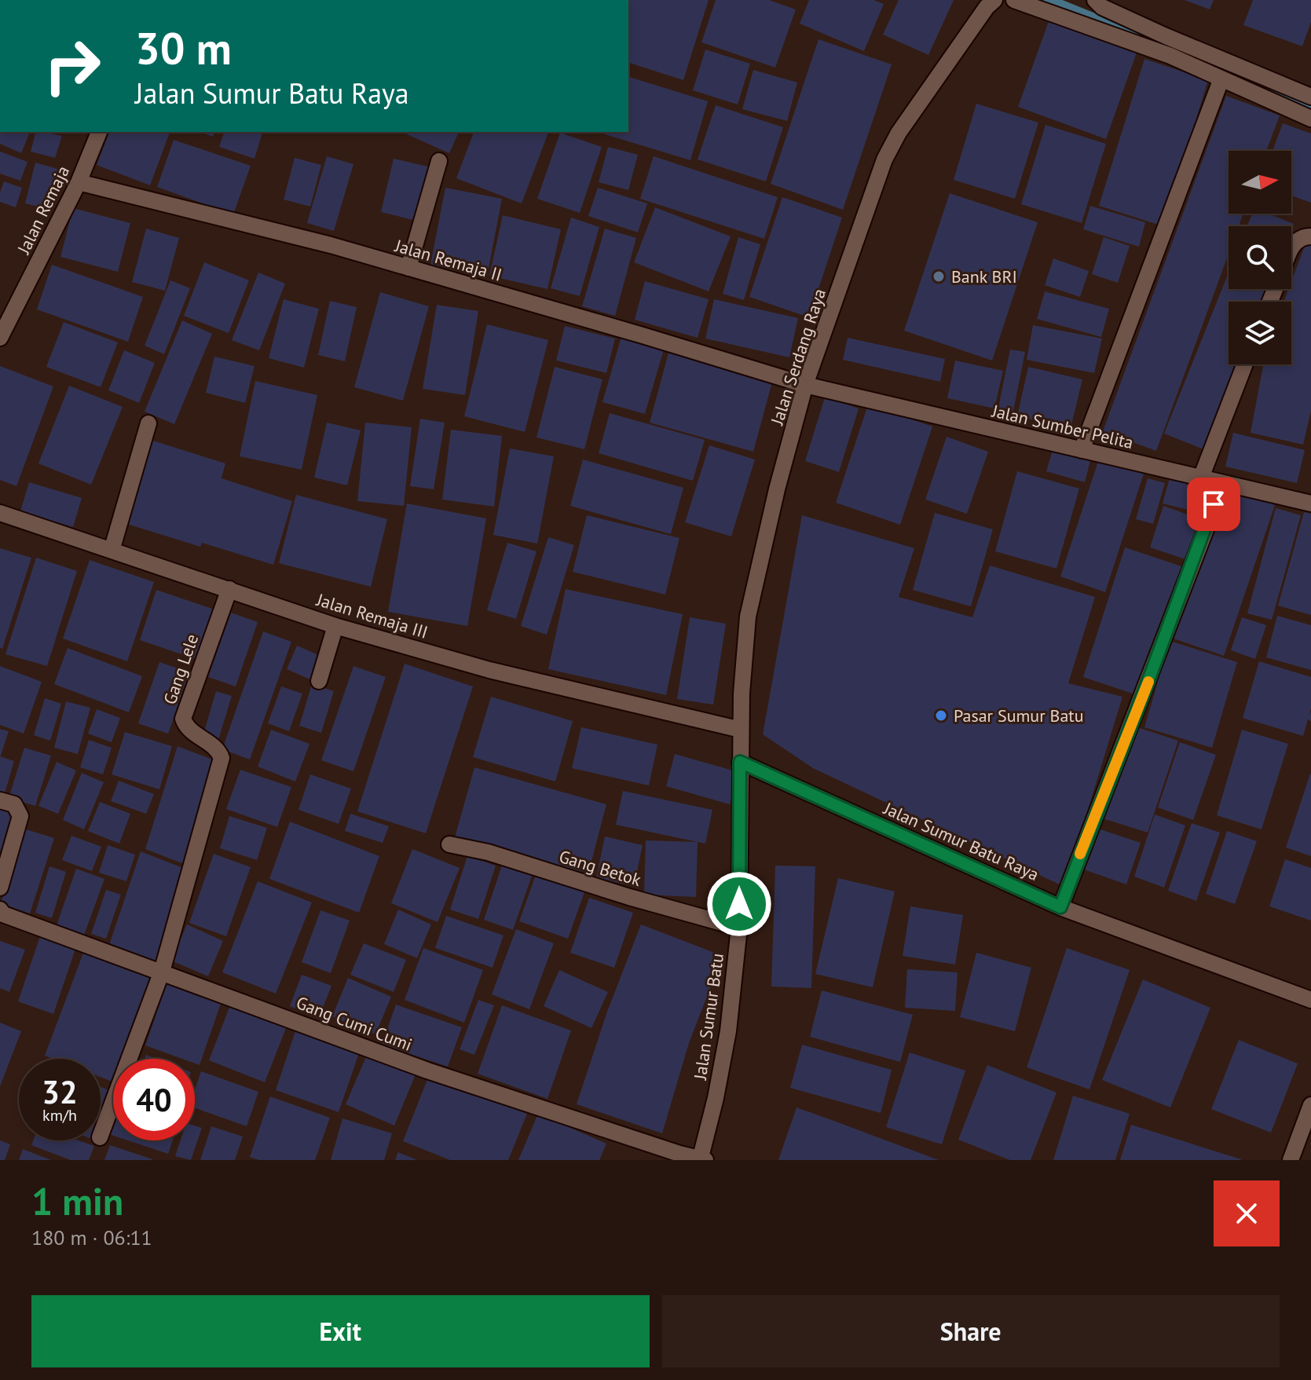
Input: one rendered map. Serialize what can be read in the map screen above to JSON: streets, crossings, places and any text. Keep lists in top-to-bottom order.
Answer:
{
  "streets": {
    "street": [
      "Jalan Remaja",
      "Jalan Remaja II",
      "Jalan Serdang Raya",
      "Jalan Sumber Pelita",
      "Jalan Remaja III",
      "Gang Lele",
      "Jalan Sumur Batu Raya",
      "Gang Betok",
      "Jalan Sumur Batu",
      "Gang Cumi Cumi"
    ]
  },
  "crossings": [
    ["Jalan Remaja", "Jalan Remaja II"],
    ["Jalan Remaja II", "Jalan Serdang Raya"],
    ["Jalan Remaja II", "Jalan Sumber Pelita"],
    ["Jalan Serdang Raya", "Jalan Sumber Pelita"],
    ["Jalan Serdang Raya", "Jalan Remaja III"],
    ["Jalan Serdang Raya", "Jalan Sumur Batu Raya"],
    ["Jalan Serdang Raya", "Jalan Sumur Batu"],
    ["Jalan Remaja III", "Gang Lele"],
    ["Gang Lele", "Gang Cumi Cumi"],
    ["Jalan Sumur Batu Raya", "Jalan Sumur Batu"],
    ["Gang Betok", "Jalan Sumur Batu"],
    ["Jalan Sumur Batu", "Gang Cumi Cumi"]
  ],
  "places": ["Bank BRI", "Pasar Sumur Batu"],
  "north": "right",
  "page": {
    "turn": ["30 m", "Jalan Sumur Batu Raya"],
    "speed": "32 km/h",
    "limit": "40",
    "heading": ["1 min", "180 m · 06:11"],
    "buttons": ["Exit", "Share"]
  }
}
